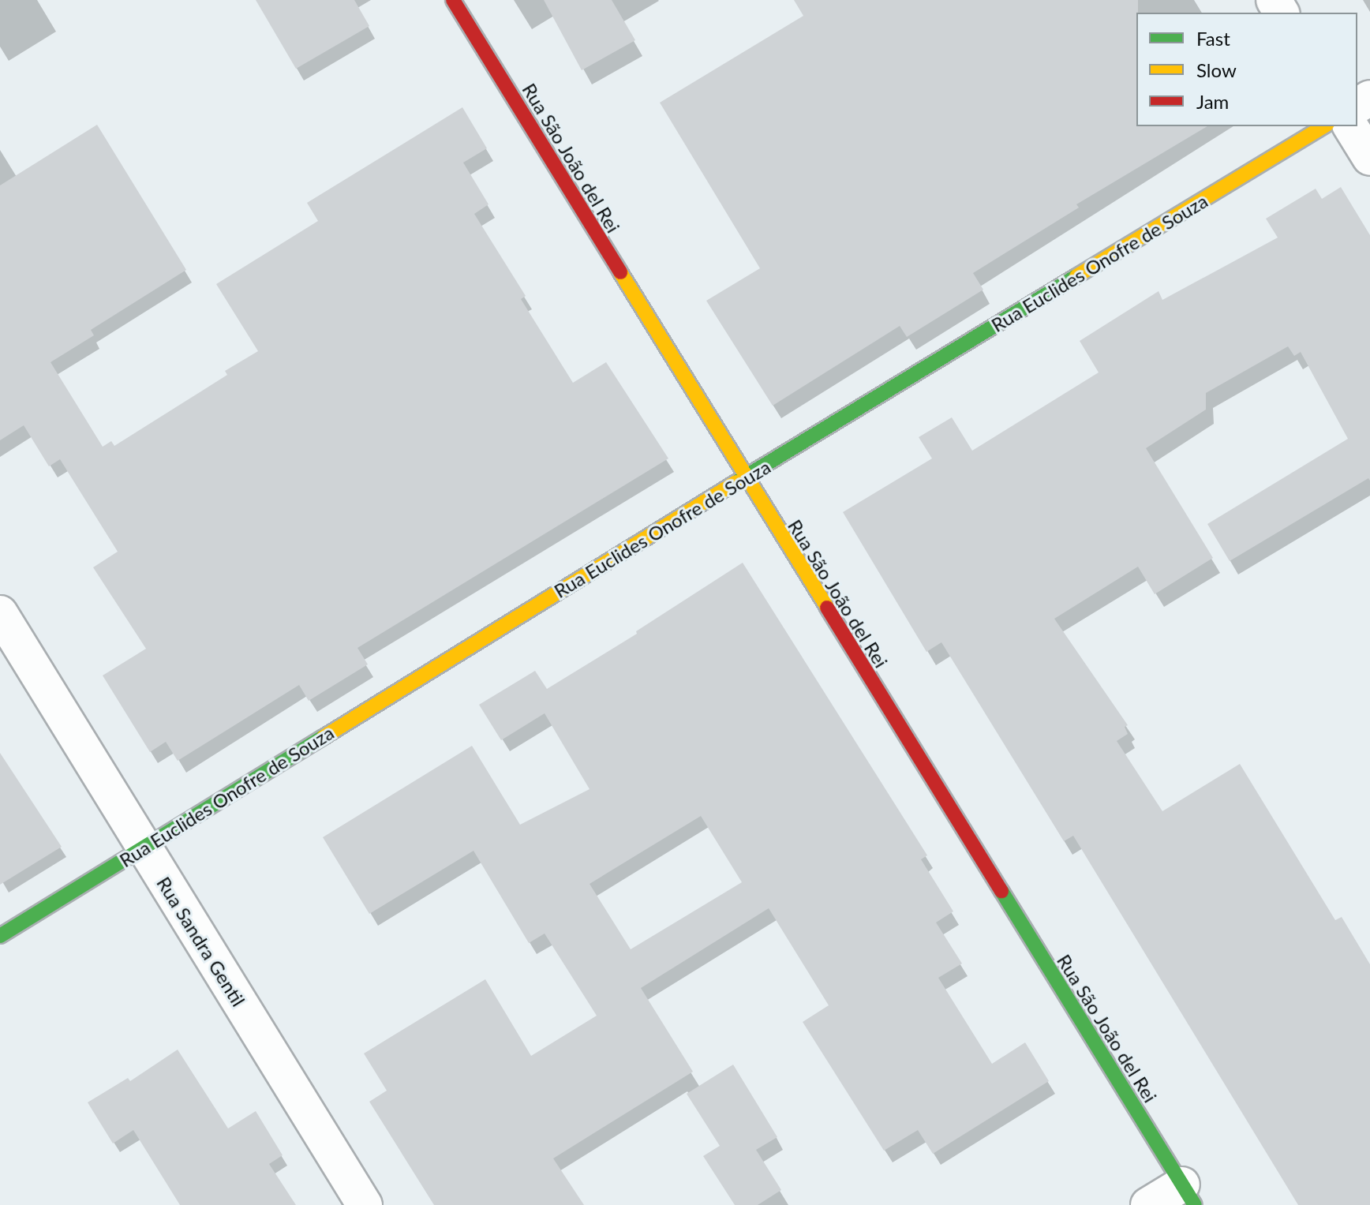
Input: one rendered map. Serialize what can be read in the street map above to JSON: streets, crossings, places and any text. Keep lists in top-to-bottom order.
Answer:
{
  "streets": {
    "street": ["Rua São João del Rei", "Rua Euclides Onofre de Souza", "Rua Sandra Gentil"]
  },
  "crossings": [
    ["Rua São João del Rei", "Rua Euclides Onofre de Souza"],
    ["Rua Euclides Onofre de Souza", "Rua Sandra Gentil"]
  ],
  "legend": ["Fast", "Slow", "Jam"]
}
